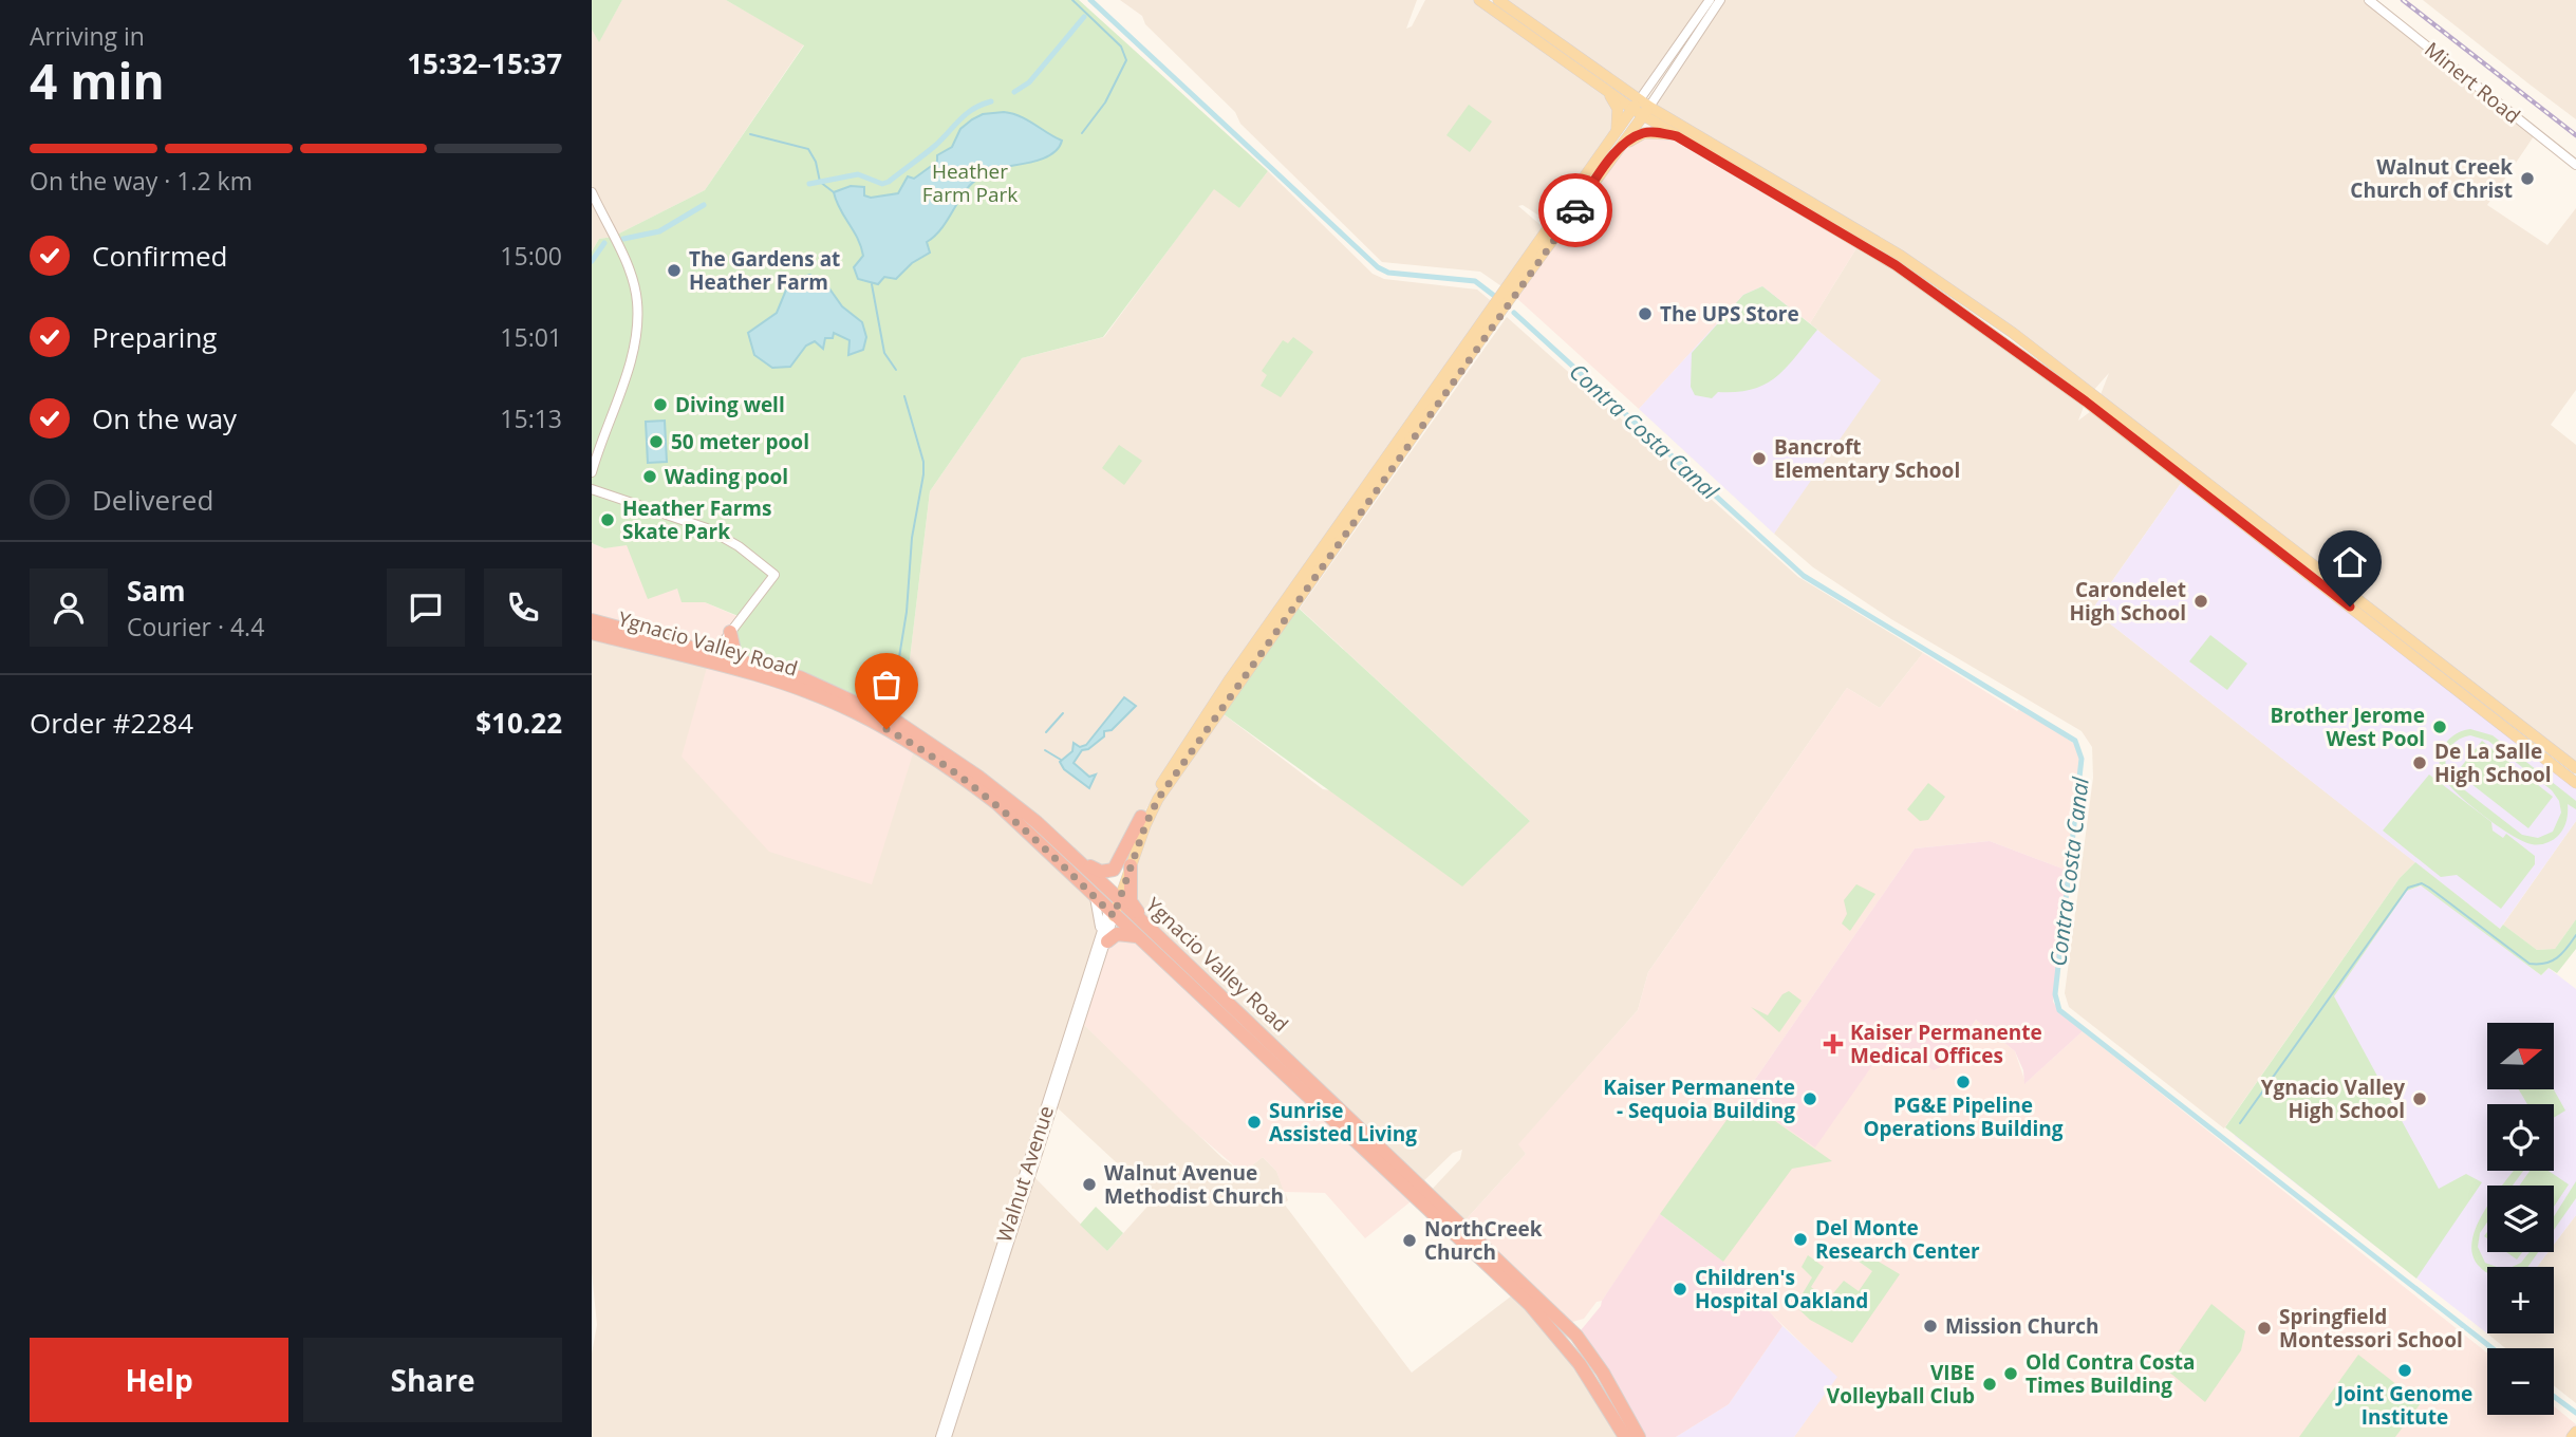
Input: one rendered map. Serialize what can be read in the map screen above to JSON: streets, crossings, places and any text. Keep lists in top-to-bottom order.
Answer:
{
  "streets": {
    "highway": ["Ygnacio Valley Road"],
    "street": ["Minert Road", "Walnut Avenue"]
  },
  "crossings": [
    ["Ygnacio Valley Road", "Walnut Avenue"]
  ],
  "water": ["Contra Costa Canal"],
  "parks": ["Heather Farm Park"],
  "places": {
    "other": [
      "Walnut Creek Church of Christ",
      "The Gardens at Heather Farm",
      "The UPS Store",
      "Diving well",
      "50 meter pool",
      "Bancroft Elementary School",
      "Wading pool",
      "Heather Farms Skate Park",
      "Carondelet High School",
      "Brother Jerome West Pool",
      "De La Salle High School",
      "PG&E Pipeline Operations Building",
      "Kaiser Permanente - Sequoia Building",
      "Ygnacio Valley High School",
      "Sunrise Assisted Living",
      "Walnut Avenue Methodist Church",
      "Del Monte Research Center",
      "NorthCreek Church",
      "Children's Hospital Oakland",
      "Mission Church",
      "Springfield Montessori School",
      "Joint Genome Institute",
      "Old Contra Costa Times Building",
      "VIBE Volleyball Club"
    ],
    "health": ["Kaiser Permanente Medical Offices"]
  },
  "north": "right",
  "page": {
    "heading": ["4 min", "Arriving in", "15:32–15:37"],
    "panel": [
      "Sam",
      "Courier · 4.4",
      "Order #2284",
      "$10.22"
    ],
    "bar": "On the way · 1.2 km",
    "list": [
      ["Confirmed", "15:00"],
      ["Preparing", "15:01"],
      ["On the way", "15:13"],
      "Delivered"
    ],
    "map_buttons": ["+", "−"],
    "buttons": ["Help", "Share"]
  }
}
